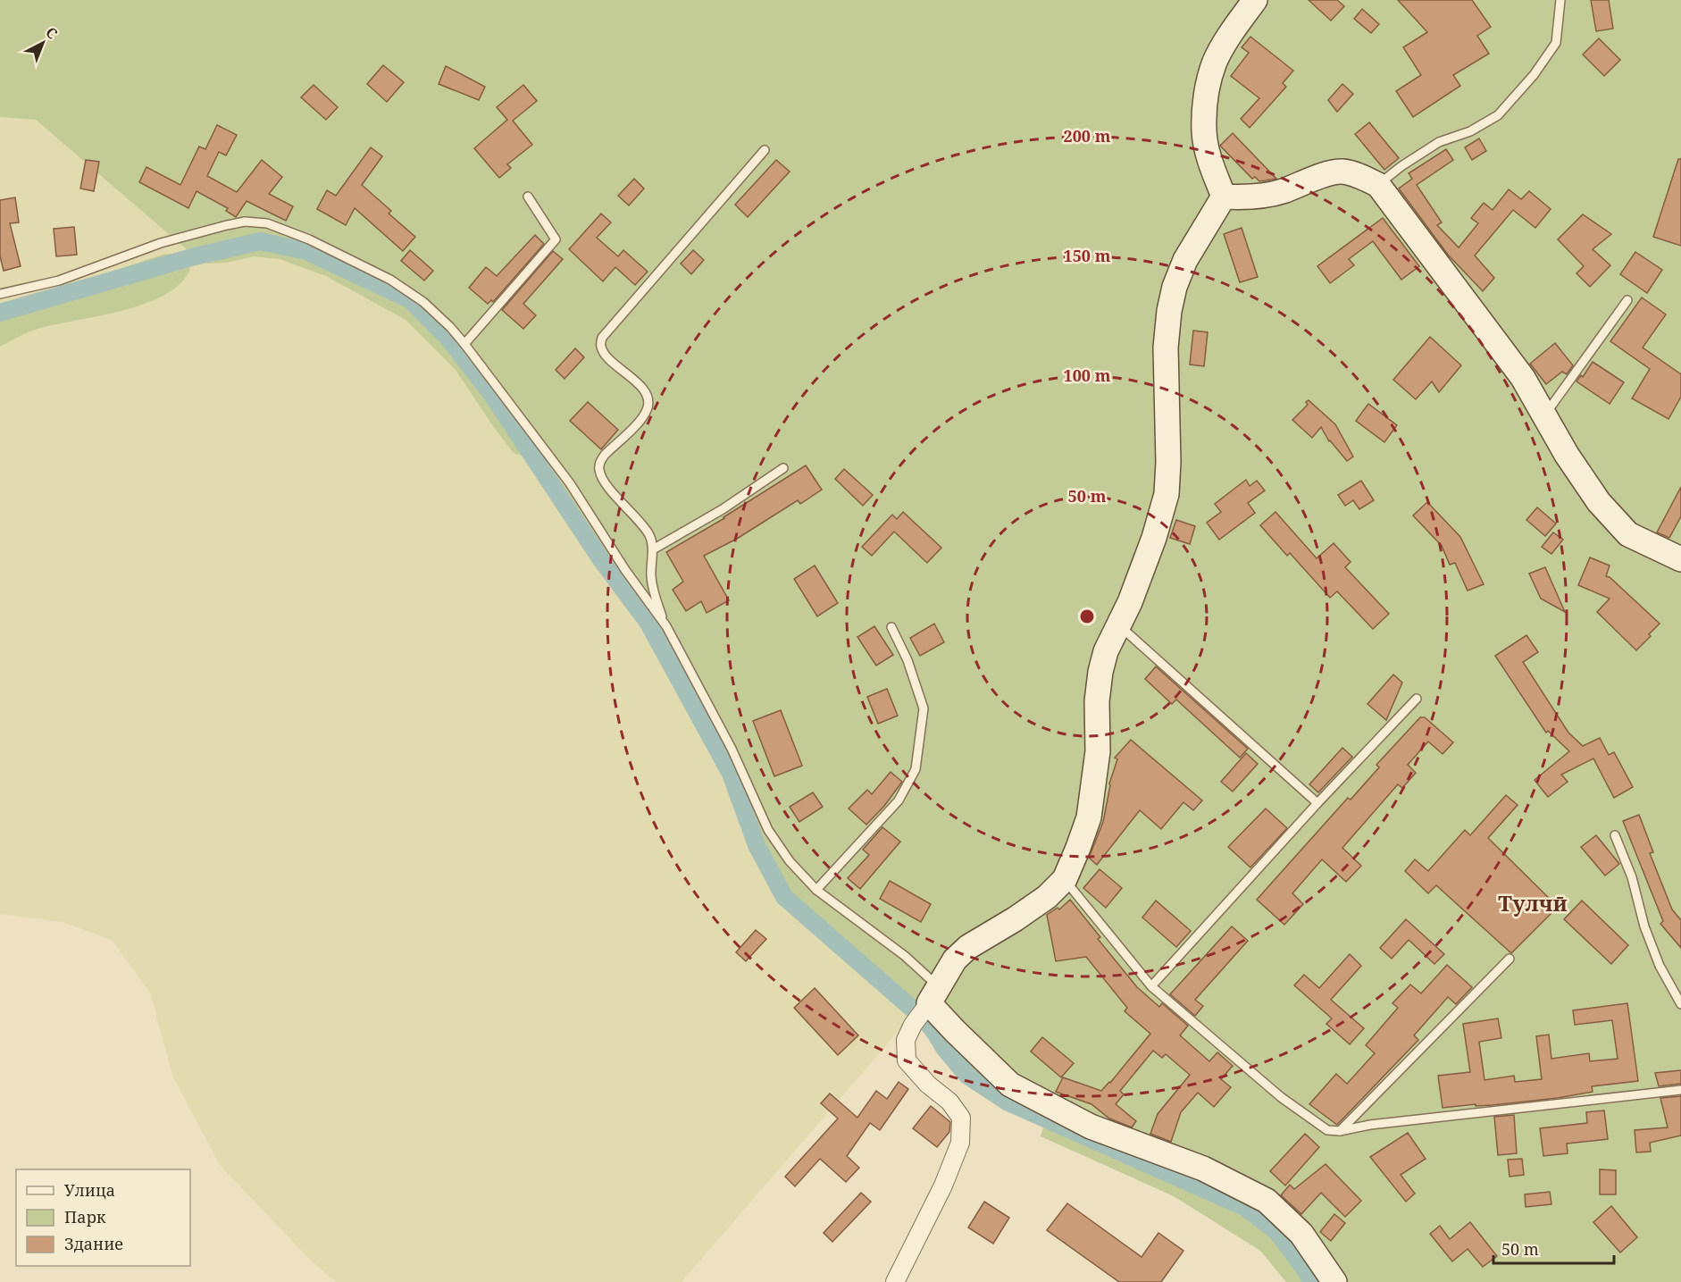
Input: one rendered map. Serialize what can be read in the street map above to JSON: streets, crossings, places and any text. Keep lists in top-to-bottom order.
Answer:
{
  "districts": ["Тулчӣ"],
  "legend": ["Улица", "Парк", "Здание"],
  "scale_bar": "50 m",
  "north": "top right",
  "rings": [
    "200 m",
    "150 m",
    "100 m",
    "50 m"
  ]
}
